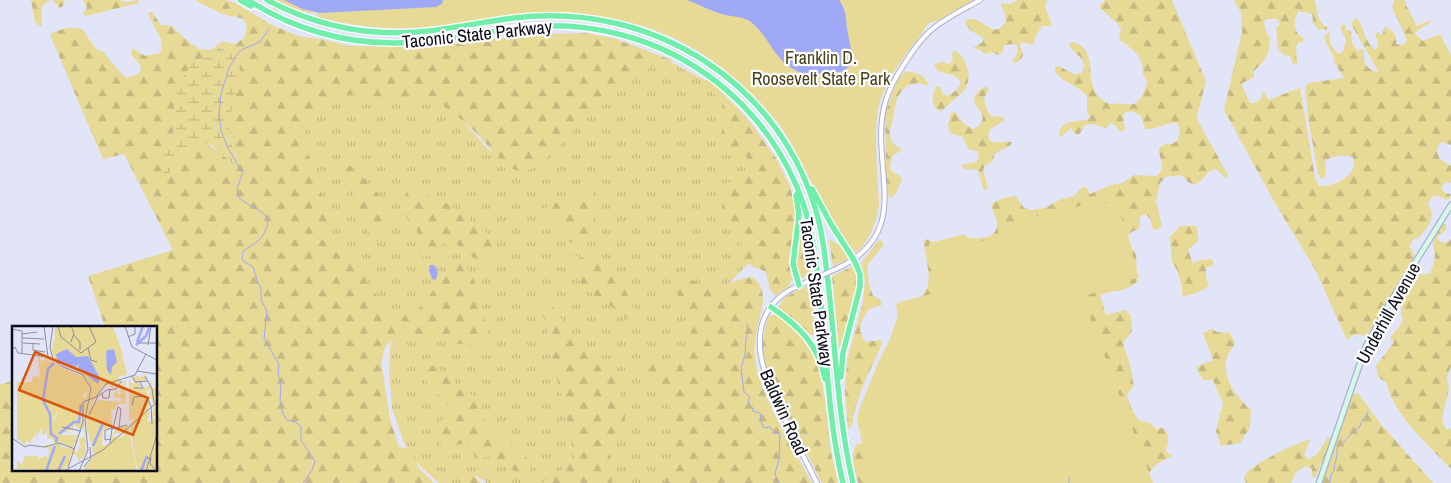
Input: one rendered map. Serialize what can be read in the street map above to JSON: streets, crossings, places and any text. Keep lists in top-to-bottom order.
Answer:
{
  "streets": {
    "highway": ["Taconic State Parkway"],
    "main road": ["Underhill Avenue"],
    "street": ["Baldwin Road"]
  },
  "parks": ["Franklin D. Roosevelt State Park"]
}
